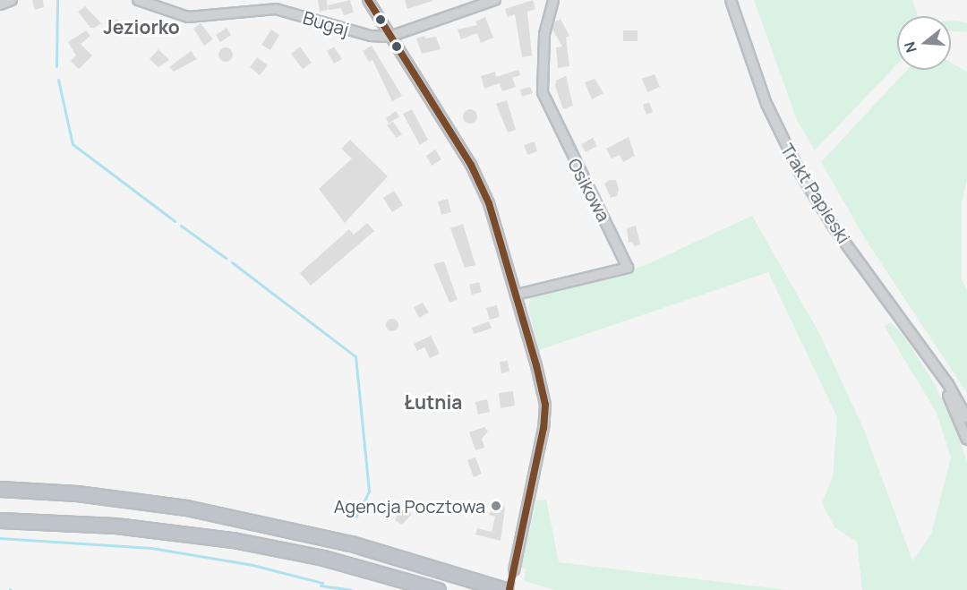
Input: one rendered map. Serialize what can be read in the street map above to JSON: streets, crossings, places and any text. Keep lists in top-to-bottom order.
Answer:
{
  "streets": {
    "street": ["Bugaj", "Osikowa", "Trakt Papieski"]
  },
  "districts": ["Jeziorko", "Łutnia"],
  "places": ["Agencja Pocztowa"],
  "north": "left"
}
